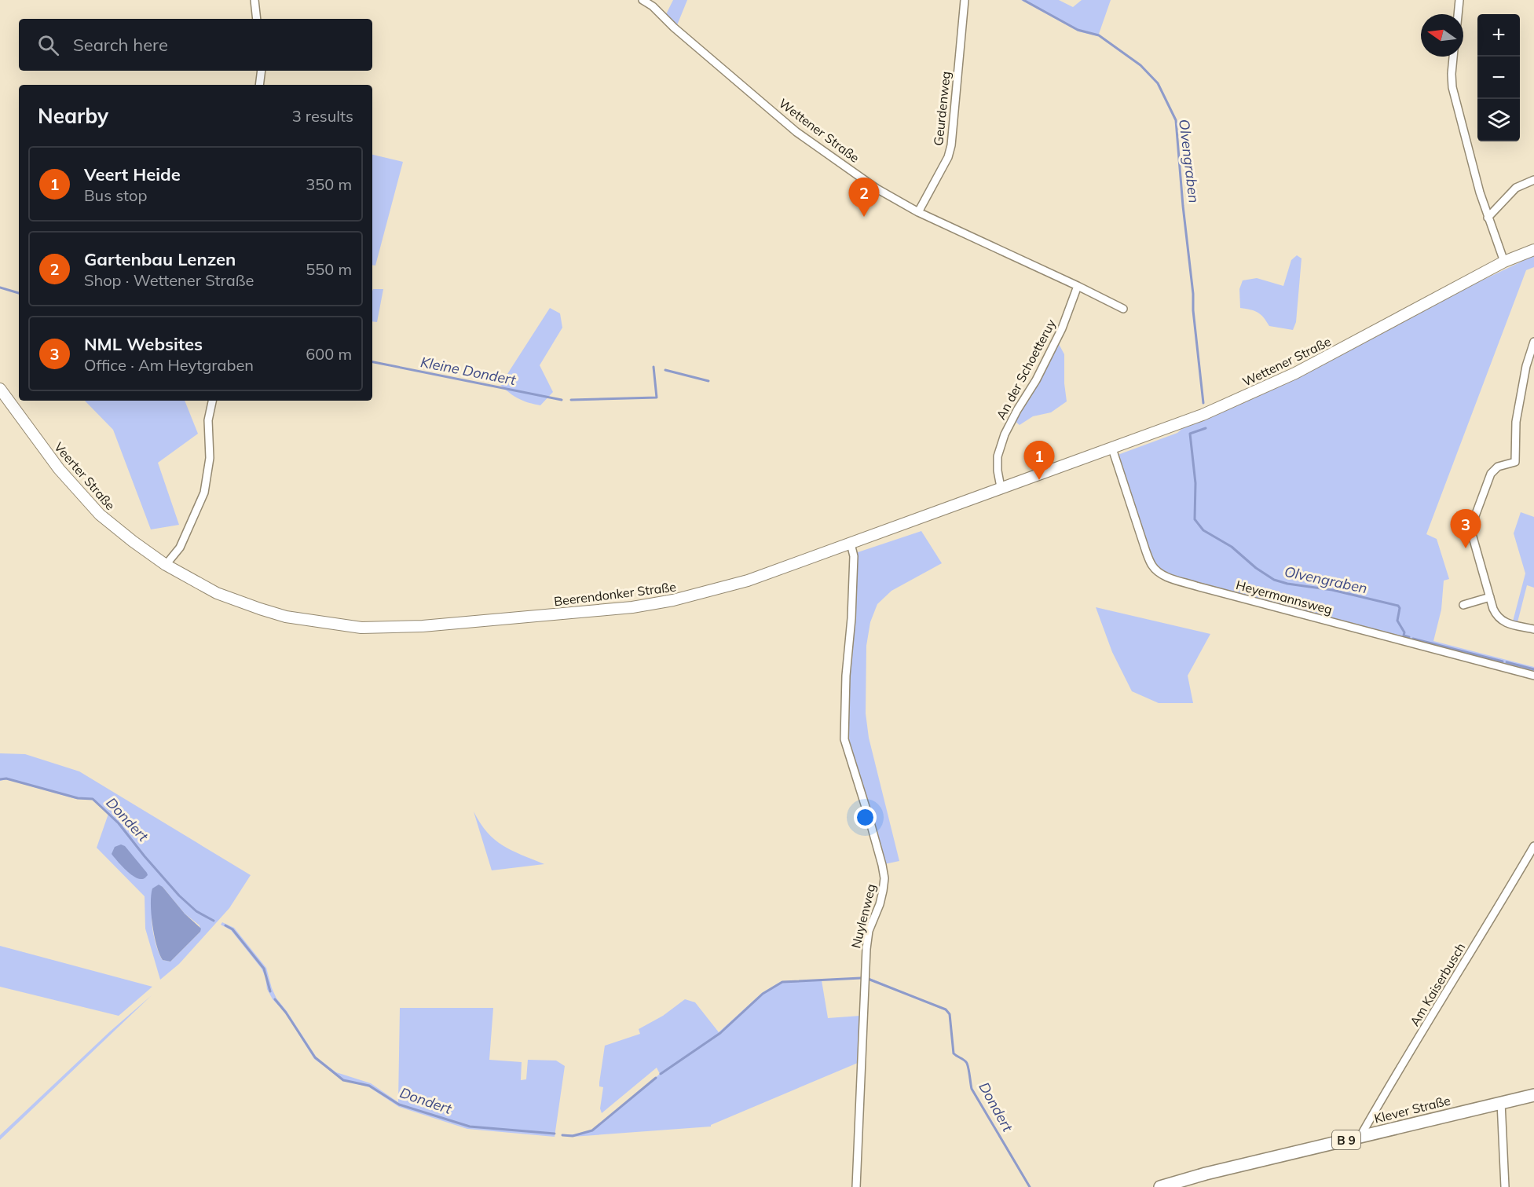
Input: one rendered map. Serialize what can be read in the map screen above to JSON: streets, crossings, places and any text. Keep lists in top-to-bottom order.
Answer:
{
  "streets": {
    "main road": ["Klever Straße", "B 9"],
    "street": [
      "Geurdenweg",
      "Wettener Straße",
      "An der Schoetteruy",
      "Veerter Straße",
      "Beerendonker Straße",
      "Heyermannsweg",
      "Nuylenweg",
      "Am Kaiserbusch"
    ]
  },
  "crossings": [
    ["Geurdenweg", "Wettener Straße"],
    ["Wettener Straße", "An der Schoetteruy"],
    ["Wettener Straße", "Beerendonker Straße"],
    ["Wettener Straße", "Heyermannsweg"],
    ["An der Schoetteruy", "Beerendonker Straße"],
    ["Veerter Straße", "Beerendonker Straße"],
    ["Beerendonker Straße", "Nuylenweg"],
    ["Am Kaiserbusch", "Klever Straße"]
  ],
  "water": ["Olvengraben", "Kleine Dondert", "Dondert"],
  "north": "left",
  "page": {
    "map_buttons": ["+", "−"],
    "search": "Search here",
    "heading": ["Nearby", "3 results"],
    "list": [
      {
        "mark": "1",
        "name": "Veert Heide",
        "note": "Bus stop",
        "value": "350 m"
      },
      {
        "mark": "2",
        "name": "Gartenbau Lenzen",
        "note": "Shop · Wettener Straße",
        "value": "550 m"
      },
      {
        "mark": "3",
        "name": "NML Websites",
        "note": "Office · Am Heytgraben",
        "value": "600 m"
      }
    ],
    "pins": ["2", "1", "3"]
  }
}
